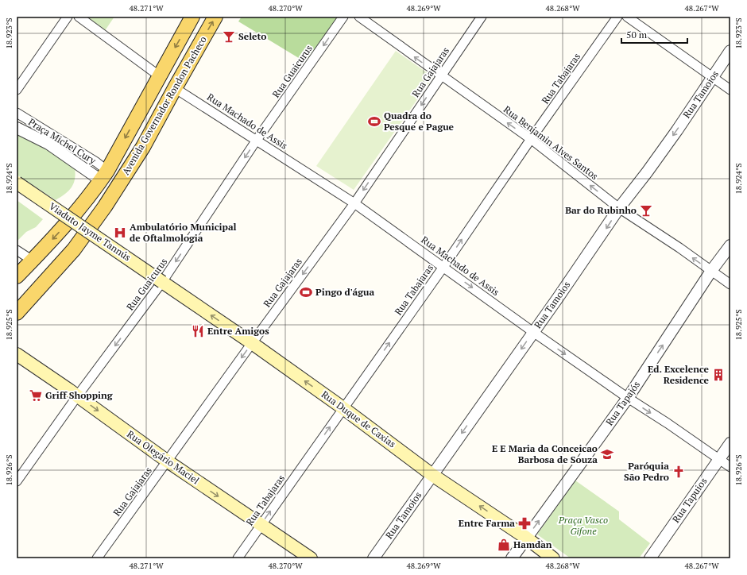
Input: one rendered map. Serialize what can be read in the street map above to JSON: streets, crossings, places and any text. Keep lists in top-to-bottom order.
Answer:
{
  "streets": {
    "main road": [
      "Avenida Governador Rondon Pacheco",
      "Viaduto Jayme Tannús",
      "Rua Duque de Caxias",
      "Rua Olegário Maciel"
    ],
    "street": [
      "Rua Guaicurus",
      "Rua Gajajaras",
      "Rua Tabajaras",
      "Rua Tamoios",
      "Rua Machado de Assis",
      "Praça Michel Cury",
      "Rua Benjamin Alves Santos",
      "Rua Tapajós",
      "Rua Tapuios"
    ]
  },
  "crossings": [
    ["Rua Guaicurus", "Rua Machado de Assis"],
    ["Rua Guaicurus", "Viaduto Jayme Tannús"],
    ["Rua Guaicurus", "Rua Duque de Caxias"],
    ["Rua Guaicurus", "Rua Olegário Maciel"],
    ["Rua Gajajaras", "Rua Machado de Assis"],
    ["Rua Gajajaras", "Rua Benjamin Alves Santos"],
    ["Rua Gajajaras", "Rua Duque de Caxias"],
    ["Rua Gajajaras", "Rua Olegário Maciel"],
    ["Rua Tabajaras", "Rua Machado de Assis"],
    ["Rua Tabajaras", "Rua Benjamin Alves Santos"],
    ["Rua Tabajaras", "Rua Duque de Caxias"],
    ["Rua Tabajaras", "Rua Olegário Maciel"],
    ["Rua Tamoios", "Rua Machado de Assis"],
    ["Rua Tamoios", "Rua Benjamin Alves Santos"],
    ["Rua Tamoios", "Rua Duque de Caxias"],
    ["Avenida Governador Rondon Pacheco", "Rua Machado de Assis"],
    ["Avenida Governador Rondon Pacheco", "Praça Michel Cury"],
    ["Rua Machado de Assis", "Rua Tapajós"],
    ["Rua Machado de Assis", "Rua Tapuios"],
    ["Rua Benjamin Alves Santos", "Rua Tapajós"],
    ["Viaduto Jayme Tannús", "Rua Duque de Caxias"],
    ["Rua Tapajós", "Rua Duque de Caxias"]
  ],
  "one_way": [
    "Rua Guaicurus",
    "Rua Gajajaras",
    "Rua Tabajaras",
    "Rua Tamoios",
    "Rua Machado de Assis",
    "Rua Benjamin Alves Santos",
    "Rua Tapajós",
    "Rua Duque de Caxias",
    "Rua Olegário Maciel"
  ],
  "parks": ["Praça Vasco Gifone"],
  "places": {
    "bar": ["Seleto", "Bar do Rubinho"],
    "sports": ["Quadra do Pesque e Pague", "Pingo d'água"],
    "hospital": ["Ambulatório Municipal de Oftalmologia"],
    "restaurant": ["Entre Amigos"],
    "building": ["Ed. Excelence Residence"],
    "supermarket": ["Griff Shopping"],
    "school or university": ["E E Maria da Conceicao Barbosa de Souza"],
    "church": ["Paróquia São Pedro"],
    "pharmacy": ["Entre Farma"],
    "shop": ["Hamdan"]
  },
  "scale_bar": "50 m",
  "coordinates": [
    "48.271°W",
    "48.270°W",
    "48.269°W",
    "48.268°W",
    "48.267°W",
    "18.923°S",
    "18.924°S",
    "18.925°S",
    "18.926°S"
  ]
}
